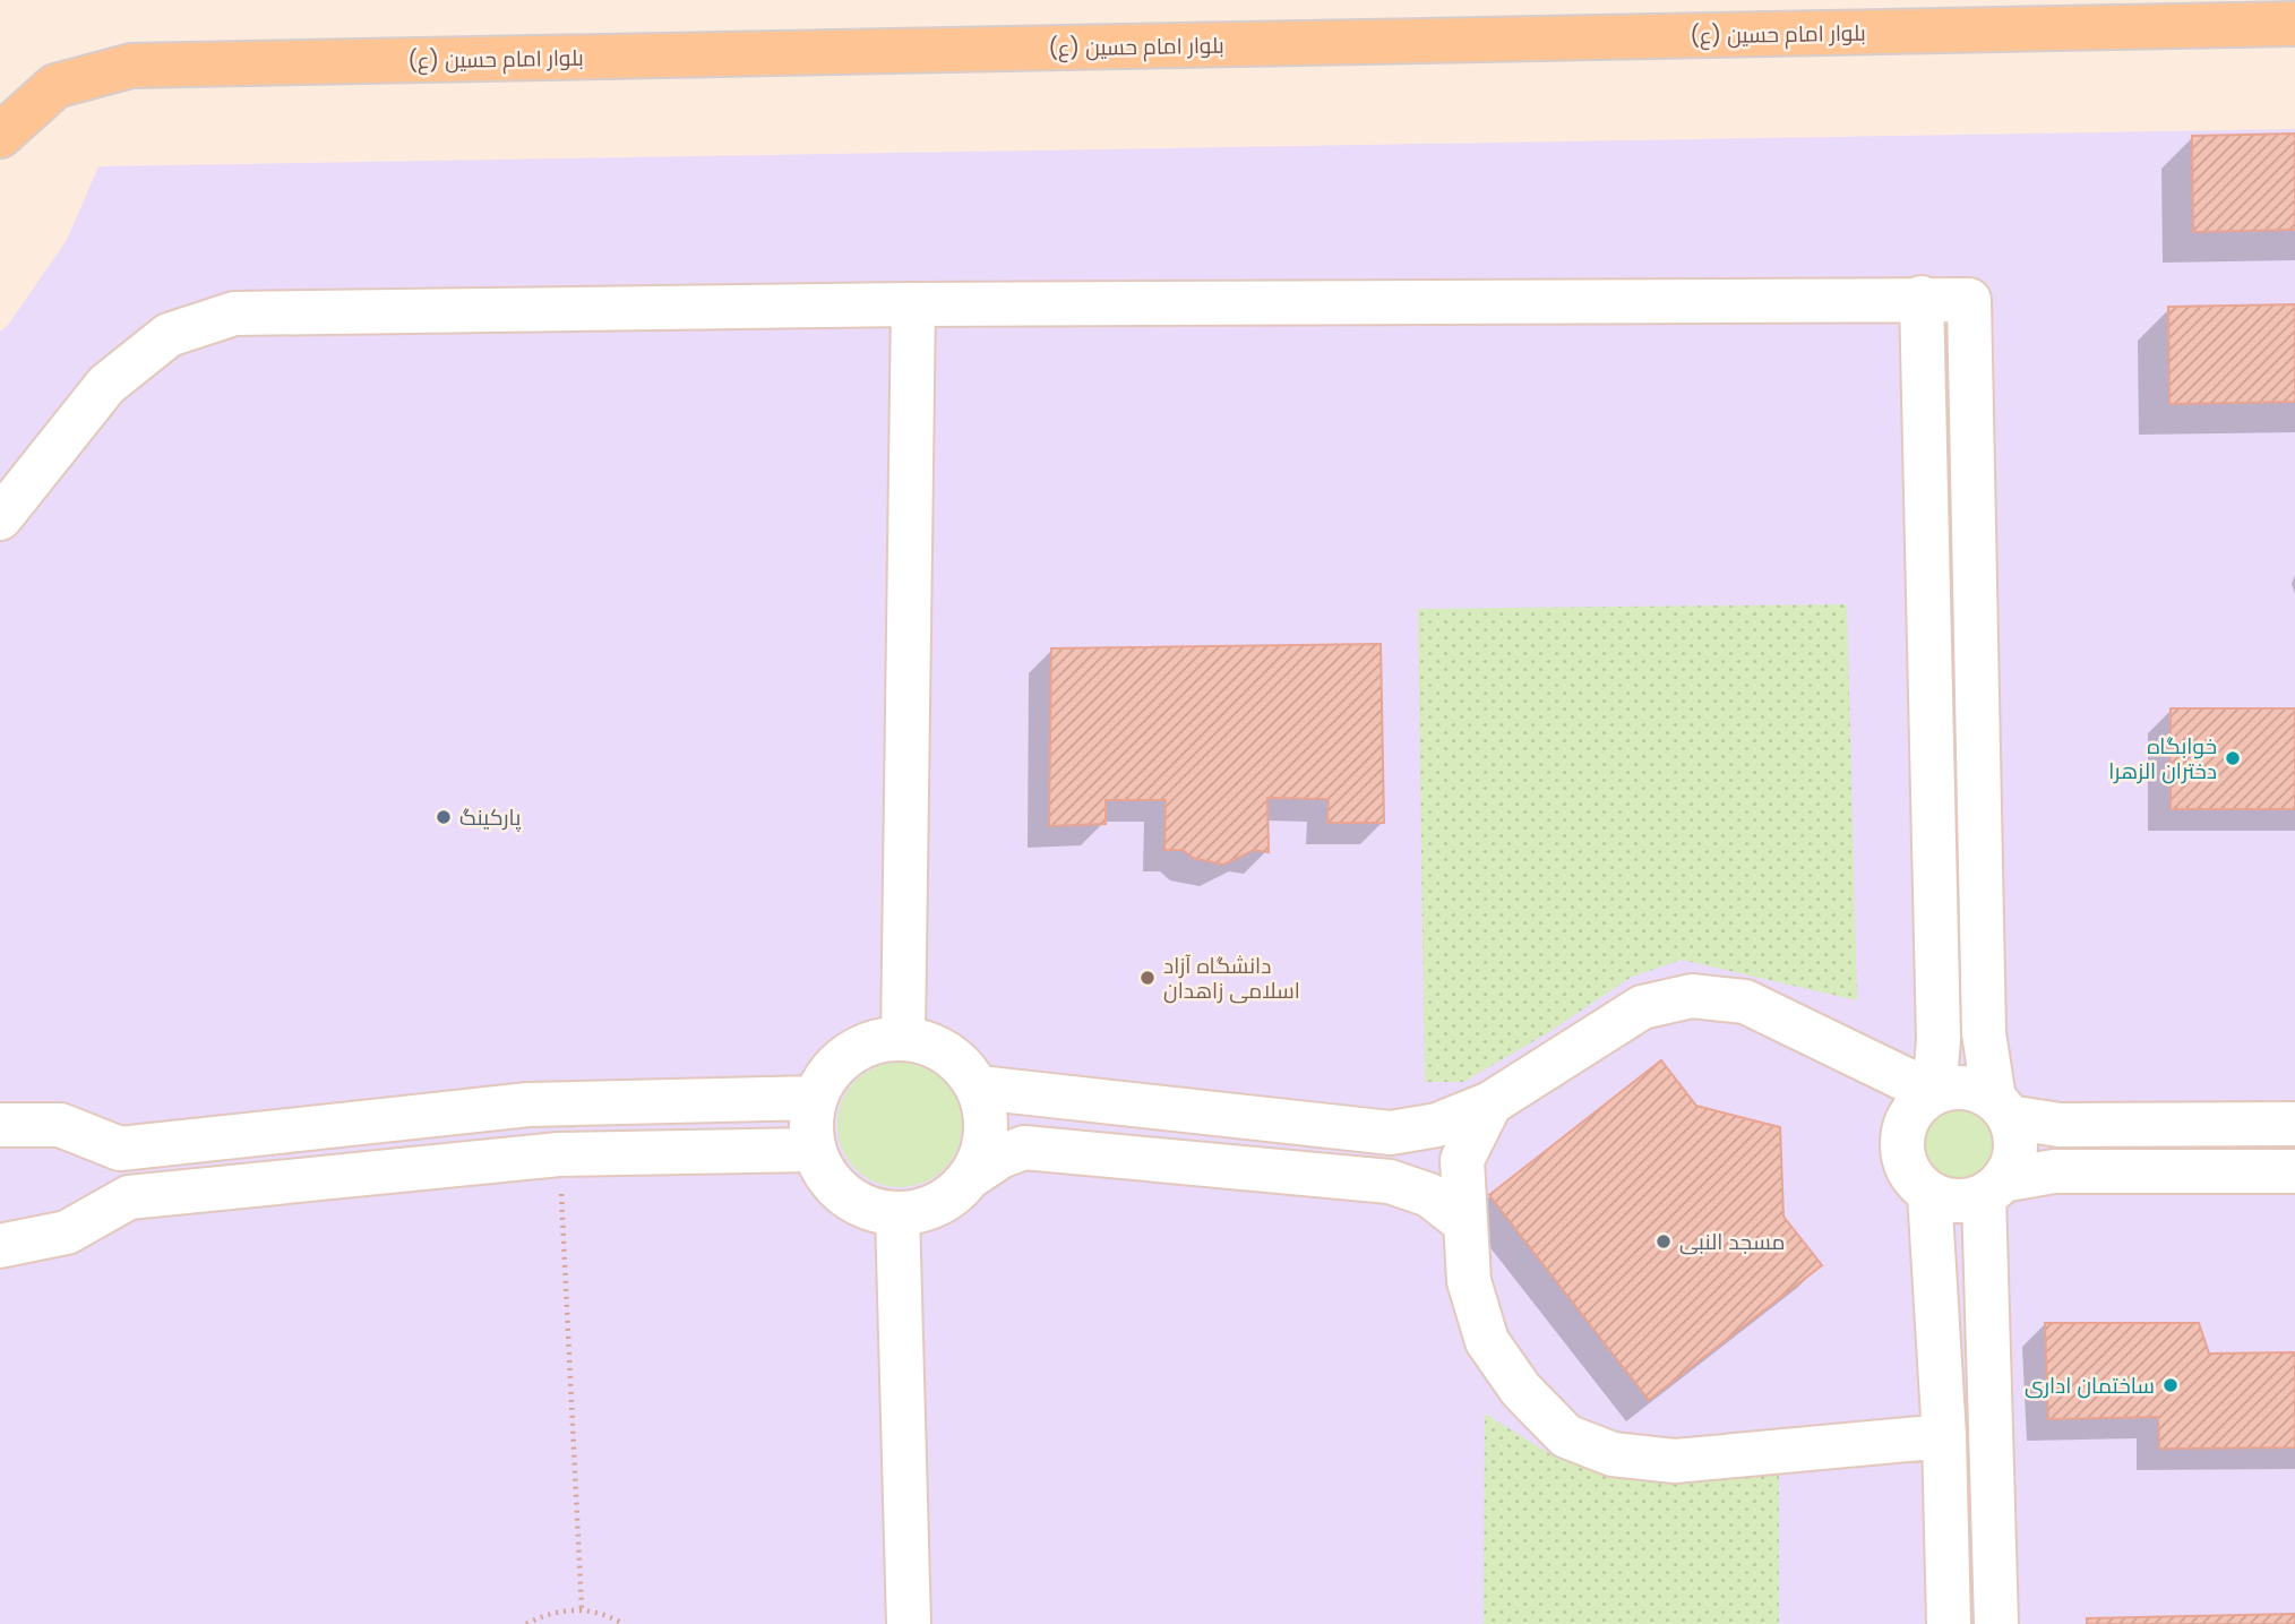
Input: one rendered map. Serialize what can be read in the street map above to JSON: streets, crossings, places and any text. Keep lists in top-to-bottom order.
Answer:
{
  "streets": {
    "main road": ["بلوار امام حسین (ع)"]
  },
  "places": [
    "خوابگاه دختران الزهرا",
    "پارکینگ",
    "دانشگاه آزاد اسلامی زاهدان",
    "مسجد النبی",
    "ساختمان اداری"
  ]
}
